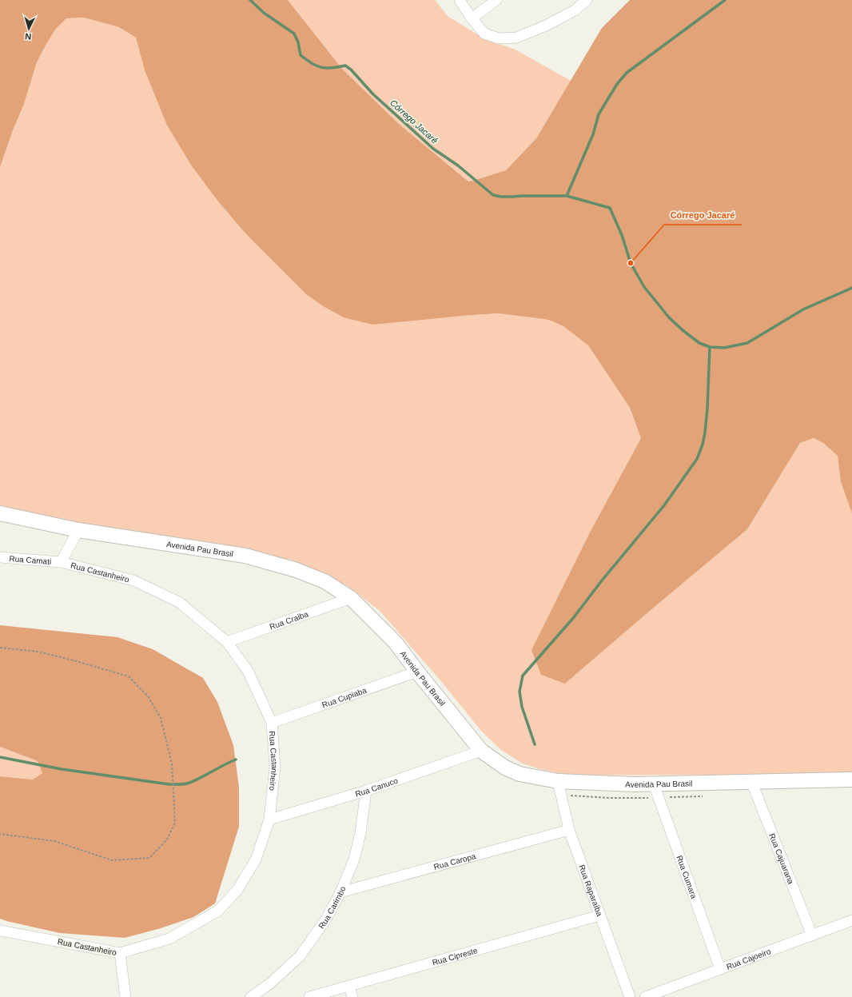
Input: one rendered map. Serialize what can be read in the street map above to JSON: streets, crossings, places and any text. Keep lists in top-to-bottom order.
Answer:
{
  "streets": {
    "main road": ["Avenida Pau Brasil"],
    "street": [
      "Rua Camati",
      "Rua Castanheiro",
      "Rua Craiba",
      "Rua Cupiaba",
      "Rua Canuco",
      "Rua Cajuarana",
      "Rua Caropa",
      "Rua Cumara",
      "Rua Raparaíba",
      "Rua Carimbo",
      "Rua Cipreste",
      "Rua Cajoeiro"
    ]
  },
  "crossings": [
    ["Avenida Pau Brasil", "Rua Craiba"],
    ["Avenida Pau Brasil", "Rua Cupiaba"],
    ["Avenida Pau Brasil", "Rua Canuco"],
    ["Avenida Pau Brasil", "Rua Cajuarana"],
    ["Avenida Pau Brasil", "Rua Cumara"],
    ["Avenida Pau Brasil", "Rua Raparaíba"],
    ["Rua Camati", "Rua Castanheiro"],
    ["Rua Castanheiro", "Rua Craiba"],
    ["Rua Castanheiro", "Rua Cupiaba"],
    ["Rua Castanheiro", "Rua Canuco"],
    ["Rua Canuco", "Rua Carimbo"],
    ["Rua Cajuarana", "Rua Cajoeiro"],
    ["Rua Caropa", "Rua Raparaíba"],
    ["Rua Caropa", "Rua Carimbo"],
    ["Rua Cumara", "Rua Cajoeiro"],
    ["Rua Raparaíba", "Rua Cipreste"]
  ],
  "water": ["Córrego Jacaré"],
  "places": ["Córrego Jacaré"],
  "north": "bottom"
}
